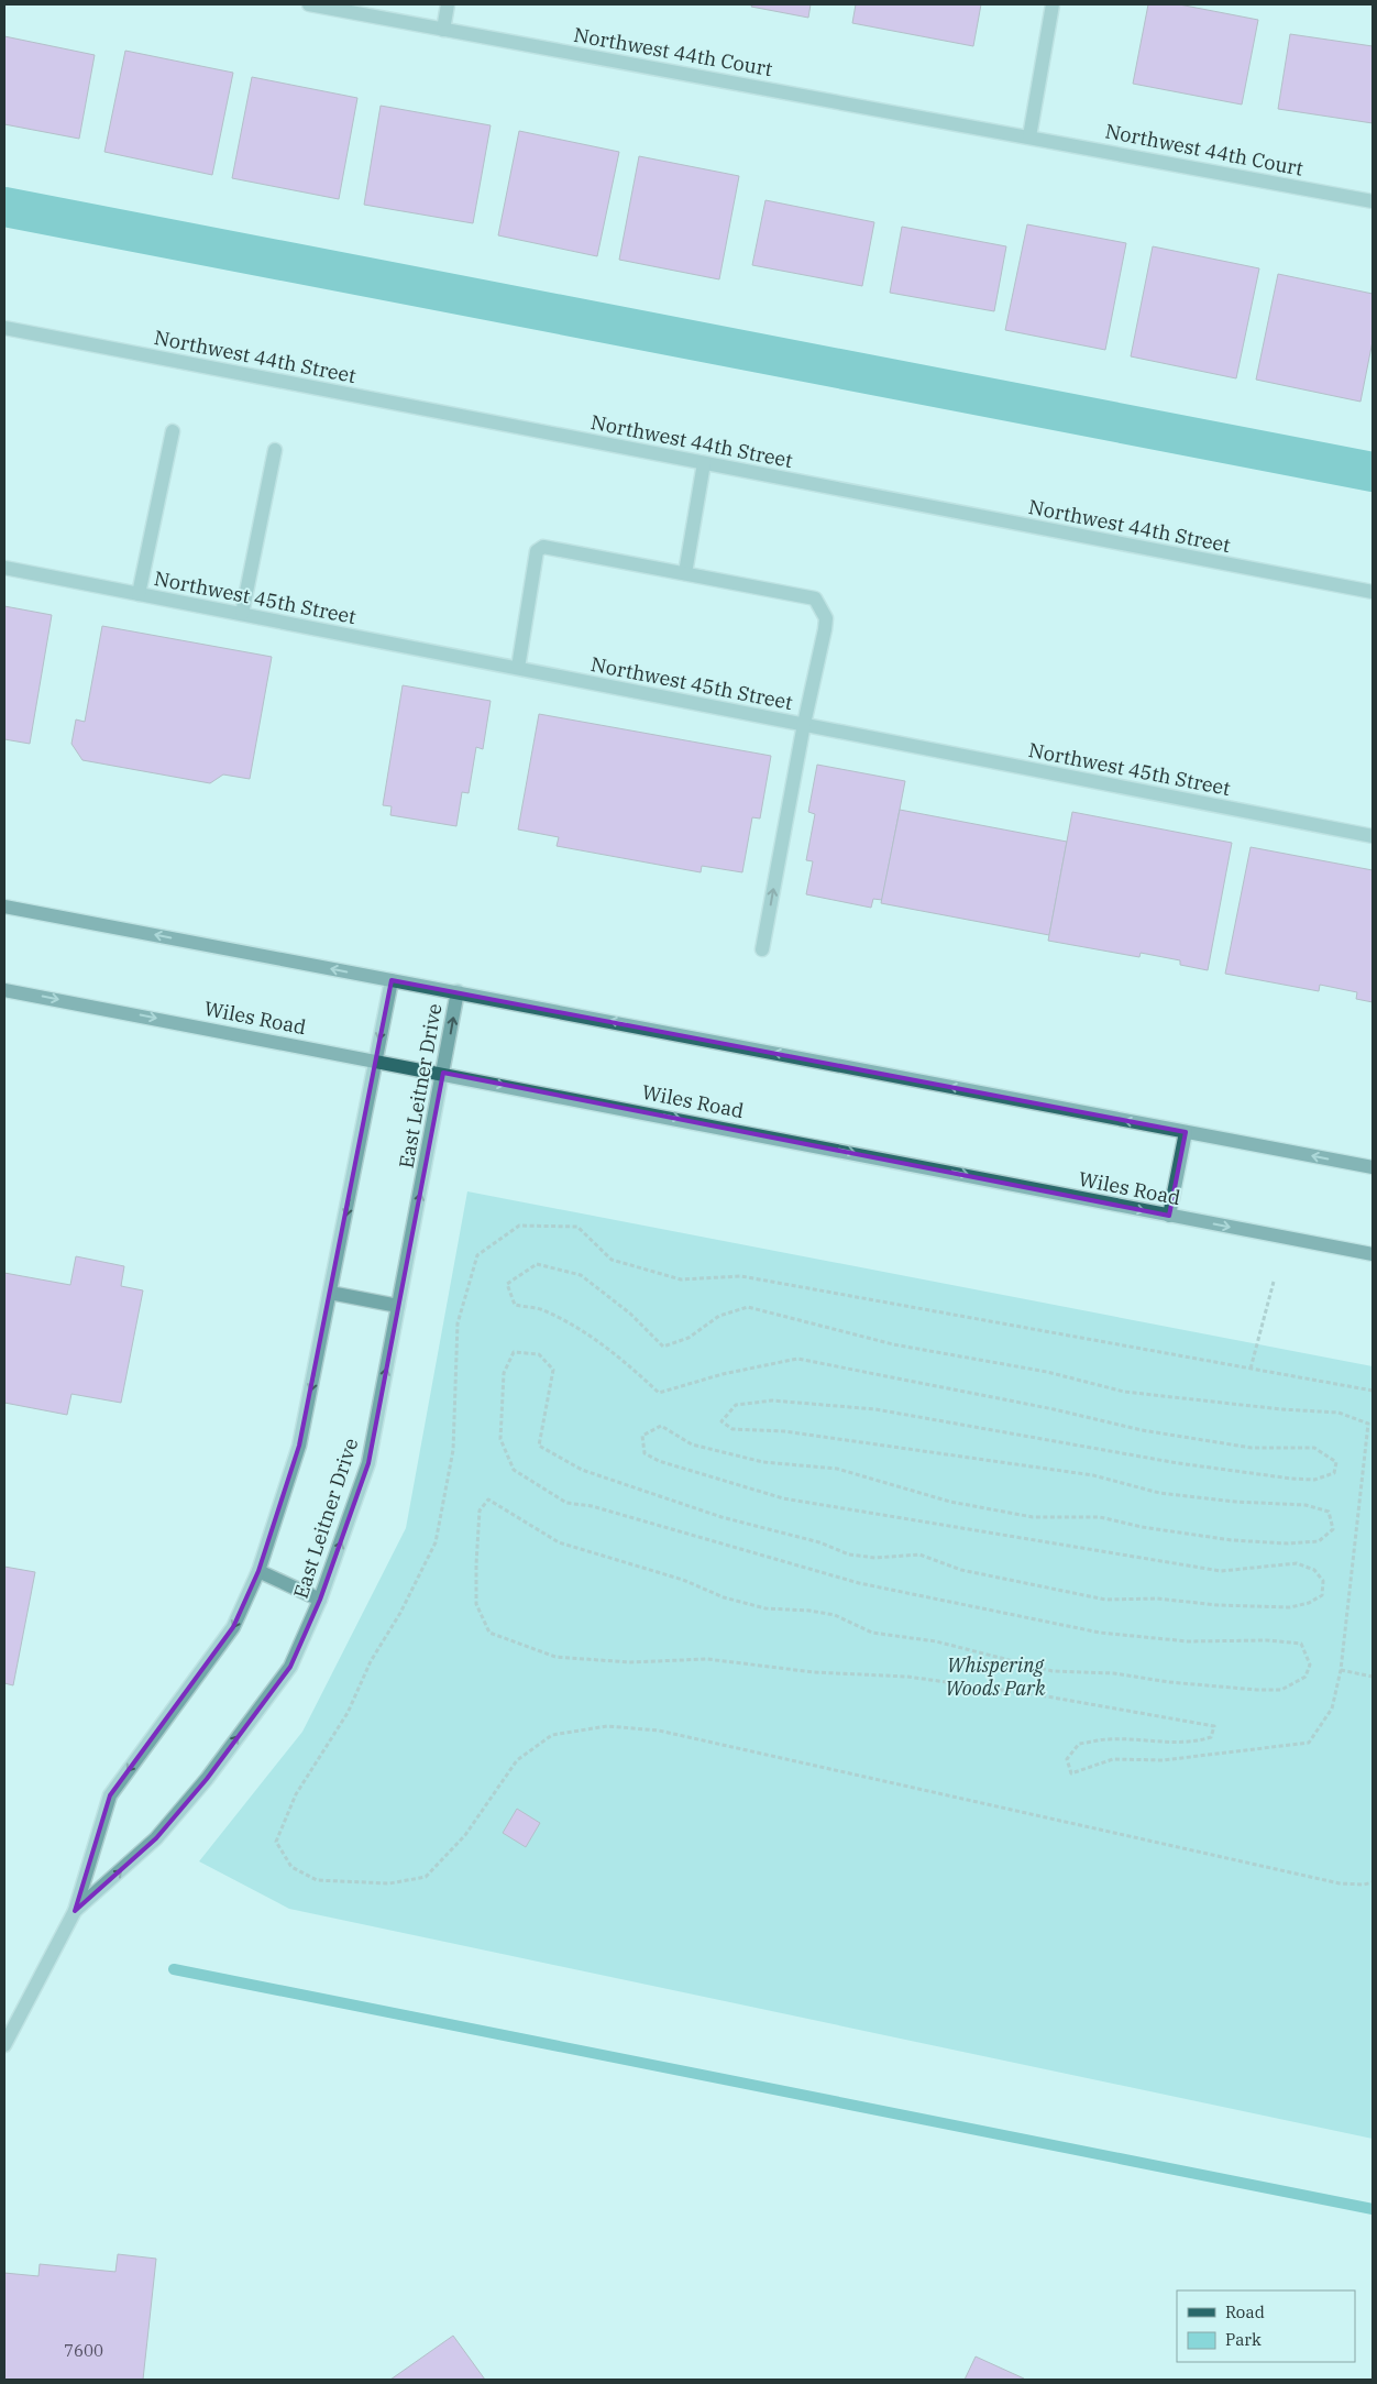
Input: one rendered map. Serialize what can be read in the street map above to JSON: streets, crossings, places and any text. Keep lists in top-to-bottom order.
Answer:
{
  "streets": {
    "main road": ["Wiles Road"],
    "street": [
      "Northwest 44th Court",
      "Northwest 44th Street",
      "Northwest 45th Street",
      "East Leitner Drive"
    ]
  },
  "crossings": [
    ["Wiles Road", "East Leitner Drive"]
  ],
  "parks": ["Whispering Woods Park"],
  "house_numbers": ["7600"],
  "legend": ["Road", "Park"]
}
